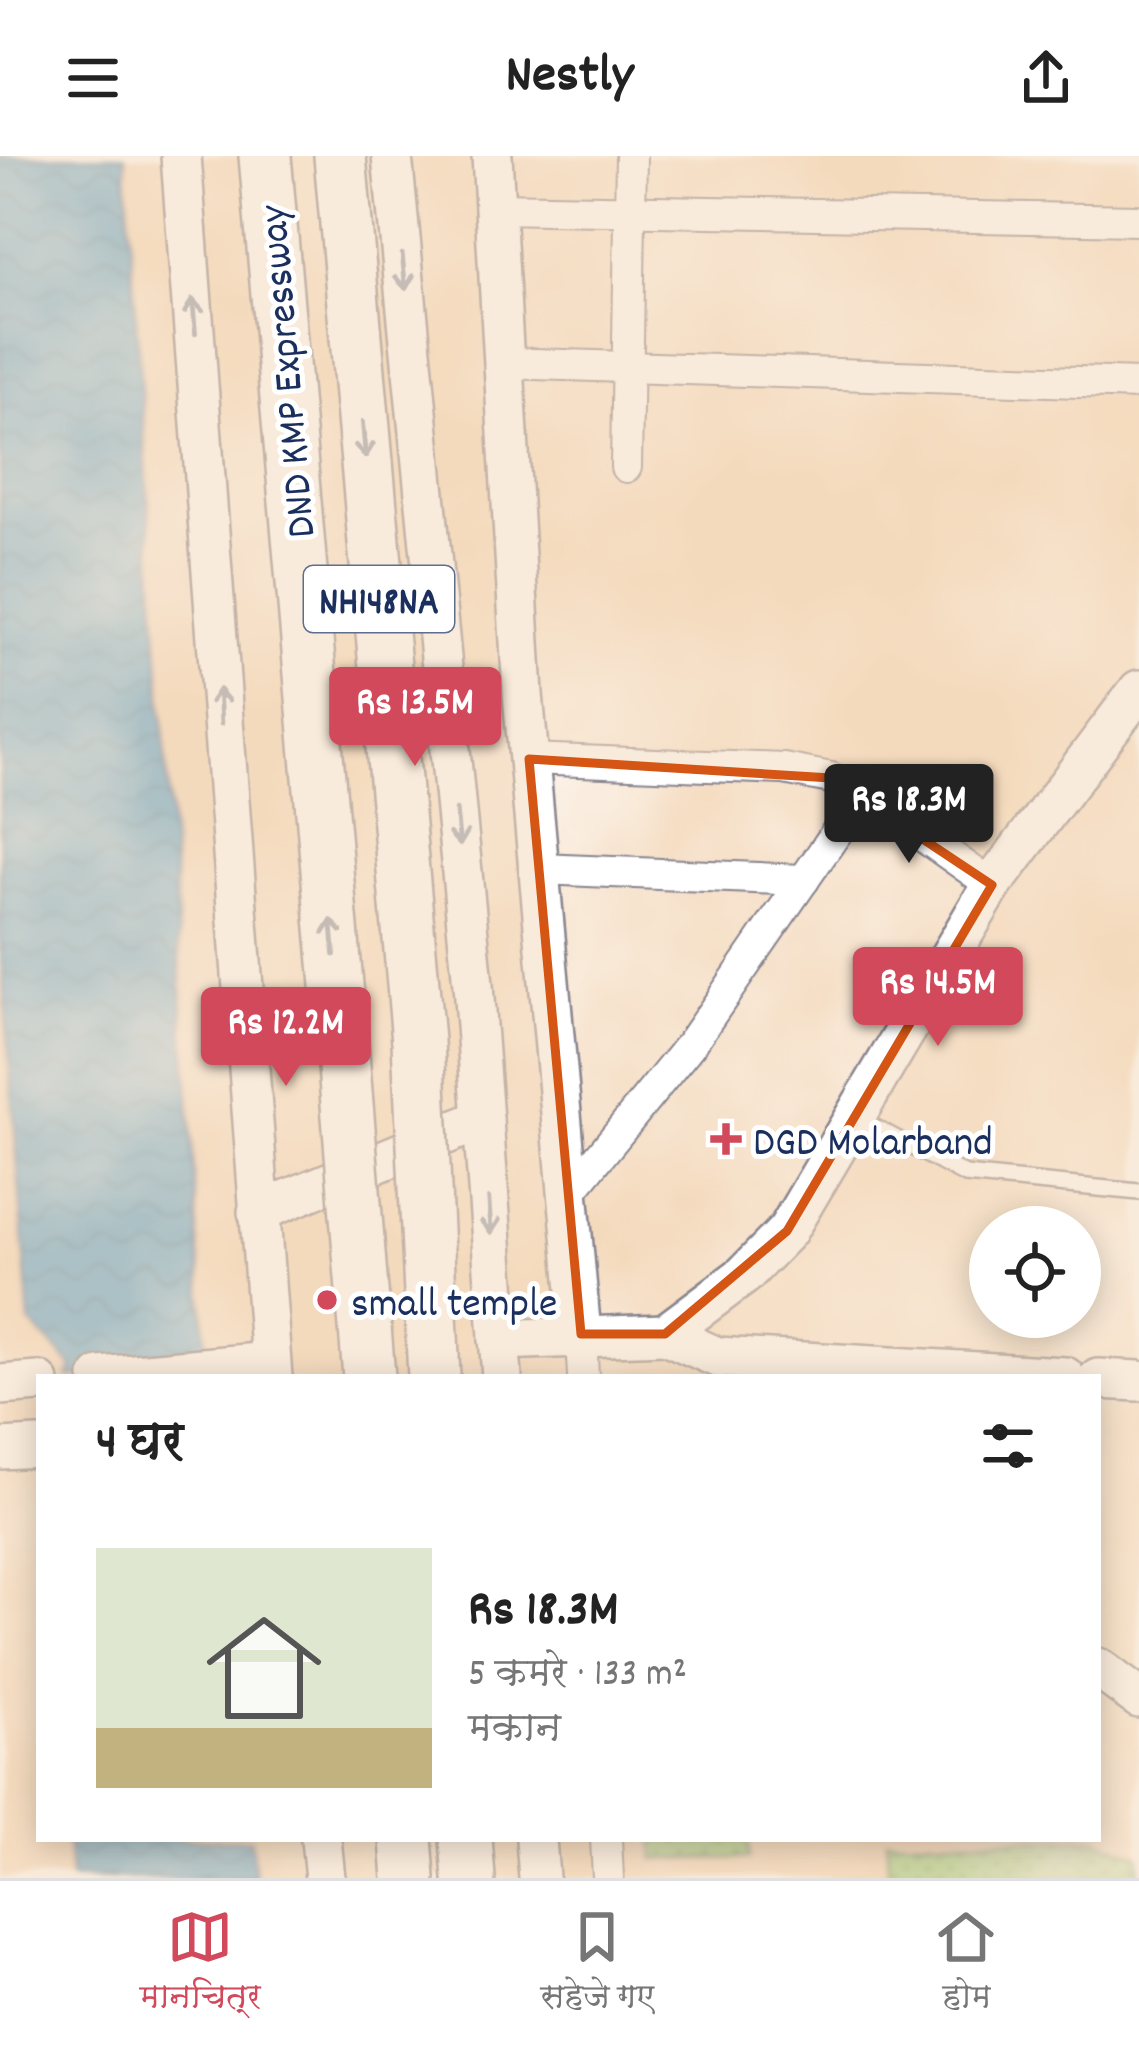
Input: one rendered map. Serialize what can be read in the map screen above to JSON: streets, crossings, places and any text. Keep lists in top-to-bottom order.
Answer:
{
  "streets": {
    "highway": ["DND KMP Expressway", "NH148NA"]
  },
  "places": {
    "health": ["DGD Molarband"],
    "other": ["small temple"]
  },
  "page": {
    "header": "Nestly",
    "price": [
      "Rs 13.5M",
      "Rs 18.3M",
      "Rs 14.5M",
      "Rs 12.2M"
    ],
    "heading": "4 घर",
    "list": [
      {
        "name": "Rs 18.3M",
        "note": "5 कमरे · 133 m² · मकान"
      }
    ],
    "tabs": ["मानचित्र", "सहेजे गए", "होम"]
  }
}
